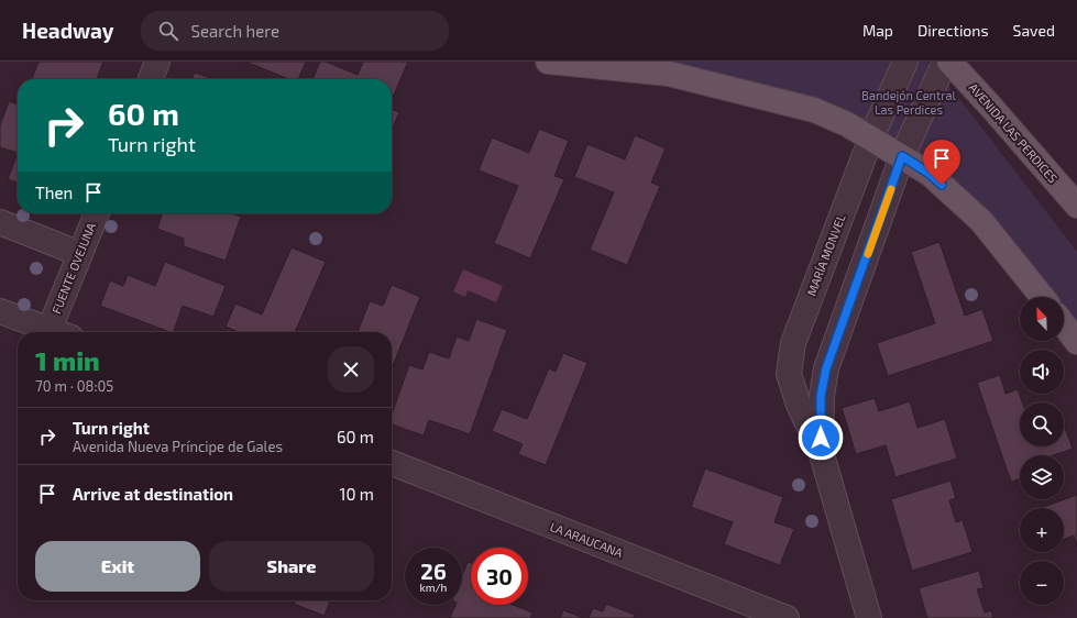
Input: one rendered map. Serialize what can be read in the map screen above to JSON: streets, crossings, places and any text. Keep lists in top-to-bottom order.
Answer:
{
  "streets": {
    "main road": ["AVENIDA LAS PERDICES"],
    "street": ["MARÍA MONVEL", "FUENTE OVEJUNA", "LA ARAUCANA"]
  },
  "parks": ["Bandejón Central Las Perdices"],
  "north": "top left",
  "page": {
    "header": "Headway",
    "search": "Search here",
    "nav": ["Map", "Directions", "Saved"],
    "turn": ["60 m", "Turn right"],
    "then": "Then",
    "map_buttons": ["+", "−"],
    "heading": ["1 min", "70 m · 08:05"],
    "list": [
      {
        "name": "Turn right",
        "note": "Avenida Nueva Príncipe de Gales",
        "value": "60 m"
      },
      {
        "name": "Arrive at destination",
        "value": "10 m"
      }
    ],
    "buttons": ["Exit", "Share"],
    "speed": "26 km/h",
    "limit": "30"
  }
}
